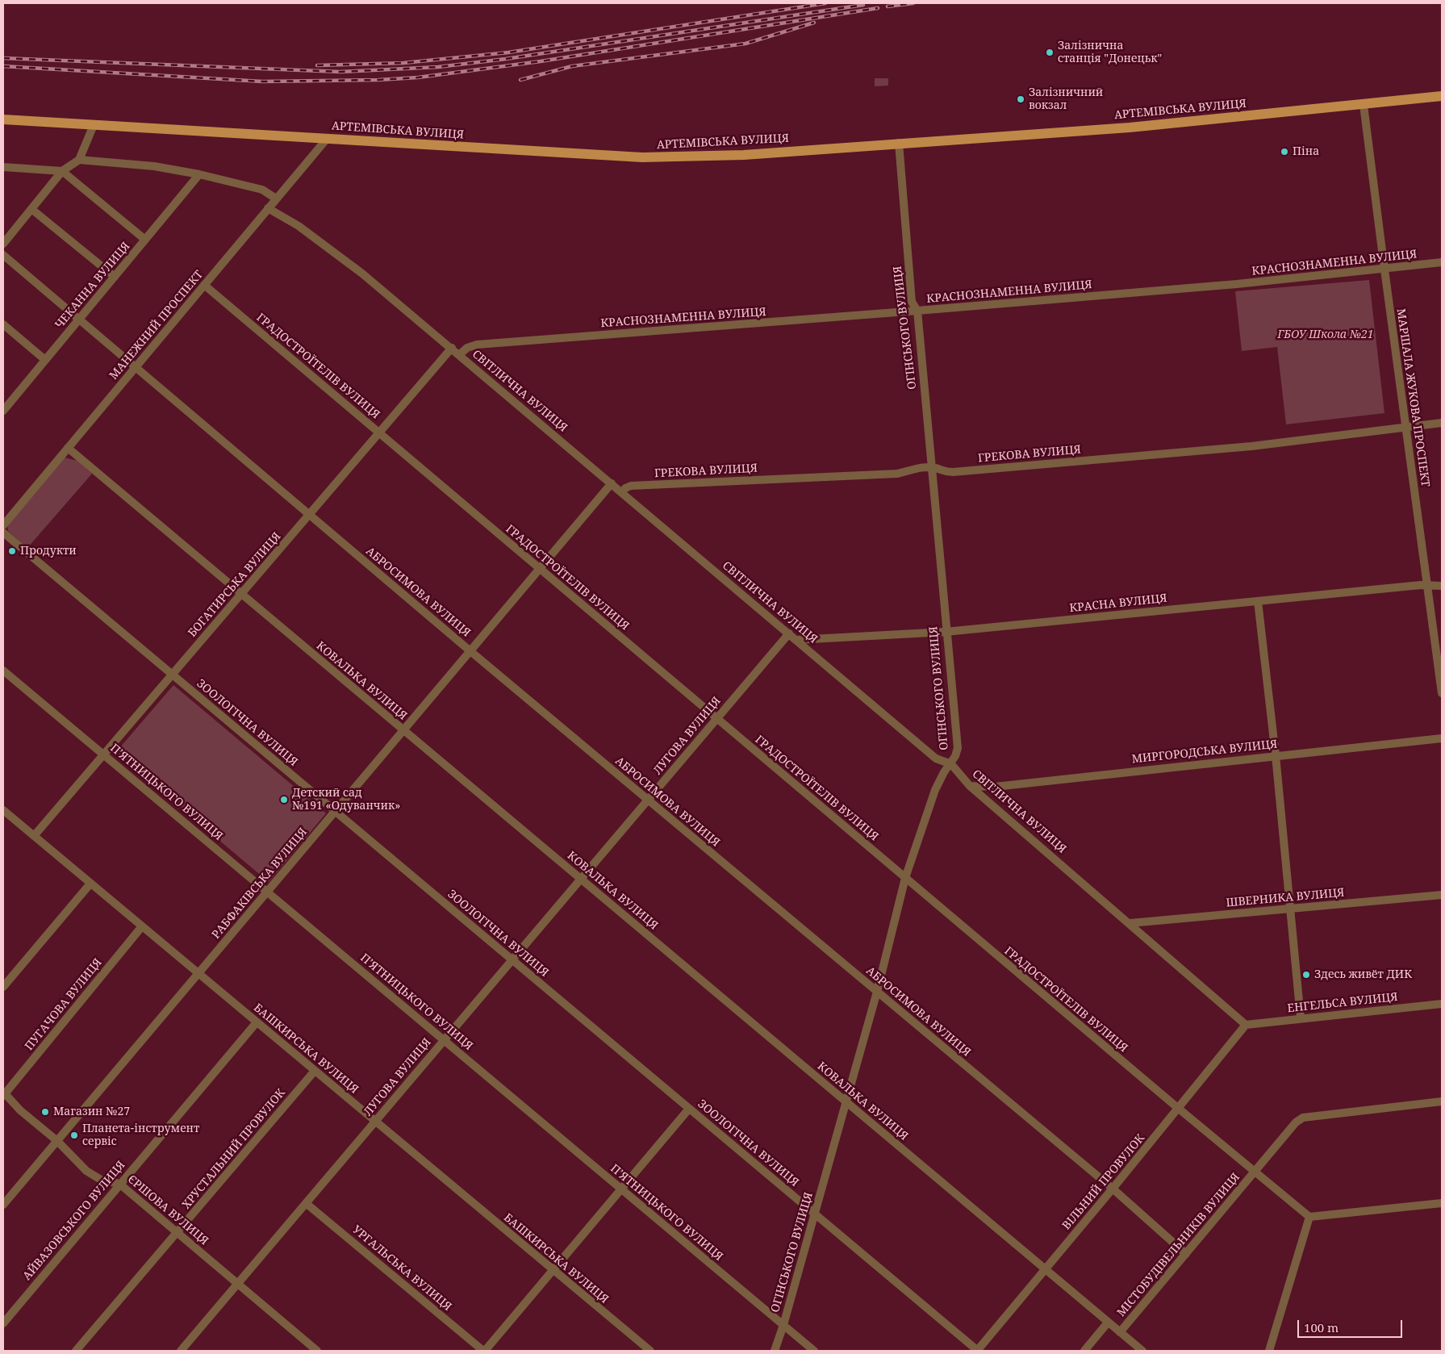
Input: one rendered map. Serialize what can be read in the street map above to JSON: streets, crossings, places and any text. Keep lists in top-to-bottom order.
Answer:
{
  "streets": {
    "main road": ["АРТЕМІВСЬКА ВУЛИЦЯ"],
    "street": [
      "КРАСНОЗНАМЕННА ВУЛИЦЯ",
      "ЧЕКАННА ВУЛИЦЯ",
      "МАНЕЖНИЙ ПРОСПЕКТ",
      "ОГІНСЬКОГО ВУЛИЦЯ",
      "ГРАДОСТРОЇТЕЛIВ ВУЛИЦЯ",
      "СВІТЛИЧНА ВУЛИЦЯ",
      "МАРШАЛА ЖУКОВА ПРОСПЕКТ",
      "ГРЕКОВА ВУЛИЦЯ",
      "БОГАТИРСЬКА ВУЛИЦЯ",
      "АБРОСИМОВА ВУЛИЦЯ",
      "КРАСНА ВУЛИЦЯ",
      "КОВАЛЬКА ВУЛИЦЯ",
      "ЗООЛОГІЧНА ВУЛИЦЯ",
      "ЛУГОВА ВУЛИЦЯ",
      "МИРГОРОДСЬКА ВУЛИЦЯ",
      "П’ЯТНИЦЬКОГО ВУЛИЦЯ",
      "РАБФАКІВСЬКА ВУЛИЦЯ",
      "ШВЕРНИКА ВУЛИЦЯ",
      "ЕНГЕЛЬСА ВУЛИЦЯ",
      "ПУГАЧОВА ВУЛИЦЯ",
      "БАШКИРСЬКА ВУЛИЦЯ",
      "ХРУСТАЛЬНИЙ ПРОВУЛОК",
      "ВІЛЬНИЙ ПРОВУЛОК",
      "ЄРШОВА ВУЛИЦЯ",
      "АЙВАЗОВСЬКОГО ВУЛИЦЯ",
      "МІСТОБУДІВЕЛЬНИКІВ ВУЛИЦЯ",
      "УРГАЛЬСЬКА ВУЛИЦЯ"
    ]
  },
  "crossings": [
    ["АРТЕМІВСЬКА ВУЛИЦЯ", "МАНЕЖНИЙ ПРОСПЕКТ"],
    ["АРТЕМІВСЬКА ВУЛИЦЯ", "ОГІНСЬКОГО ВУЛИЦЯ"],
    ["АРТЕМІВСЬКА ВУЛИЦЯ", "МАРШАЛА ЖУКОВА ПРОСПЕКТ"],
    ["КРАСНОЗНАМЕННА ВУЛИЦЯ", "ОГІНСЬКОГО ВУЛИЦЯ"],
    ["КРАСНОЗНАМЕННА ВУЛИЦЯ", "СВІТЛИЧНА ВУЛИЦЯ"],
    ["КРАСНОЗНАМЕННА ВУЛИЦЯ", "МАРШАЛА ЖУКОВА ПРОСПЕКТ"],
    ["ЧЕКАННА ВУЛИЦЯ", "АБРОСИМОВА ВУЛИЦЯ"],
    ["МАНЕЖНИЙ ПРОСПЕКТ", "ГРАДОСТРОЇТЕЛIВ ВУЛИЦЯ"],
    ["МАНЕЖНИЙ ПРОСПЕКТ", "СВІТЛИЧНА ВУЛИЦЯ"],
    ["МАНЕЖНИЙ ПРОСПЕКТ", "АБРОСИМОВА ВУЛИЦЯ"],
    ["МАНЕЖНИЙ ПРОСПЕКТ", "КОВАЛЬКА ВУЛИЦЯ"],
    ["ОГІНСЬКОГО ВУЛИЦЯ", "ГРАДОСТРОЇТЕЛIВ ВУЛИЦЯ"],
    ["ОГІНСЬКОГО ВУЛИЦЯ", "СВІТЛИЧНА ВУЛИЦЯ"],
    ["ОГІНСЬКОГО ВУЛИЦЯ", "ГРЕКОВА ВУЛИЦЯ"],
    ["ОГІНСЬКОГО ВУЛИЦЯ", "АБРОСИМОВА ВУЛИЦЯ"],
    ["ОГІНСЬКОГО ВУЛИЦЯ", "КРАСНА ВУЛИЦЯ"],
    ["ОГІНСЬКОГО ВУЛИЦЯ", "КОВАЛЬКА ВУЛИЦЯ"],
    ["ОГІНСЬКОГО ВУЛИЦЯ", "ЗООЛОГІЧНА ВУЛИЦЯ"],
    ["ОГІНСЬКОГО ВУЛИЦЯ", "П’ЯТНИЦЬКОГО ВУЛИЦЯ"],
    ["ГРАДОСТРОЇТЕЛIВ ВУЛИЦЯ", "БОГАТИРСЬКА ВУЛИЦЯ"],
    ["ГРАДОСТРОЇТЕЛIВ ВУЛИЦЯ", "ЛУГОВА ВУЛИЦЯ"],
    ["ГРАДОСТРОЇТЕЛIВ ВУЛИЦЯ", "РАБФАКІВСЬКА ВУЛИЦЯ"],
    ["ГРАДОСТРОЇТЕЛIВ ВУЛИЦЯ", "ВІЛЬНИЙ ПРОВУЛОК"],
    ["ГРАДОСТРОЇТЕЛIВ ВУЛИЦЯ", "МІСТОБУДІВЕЛЬНИКІВ ВУЛИЦЯ"],
    ["СВІТЛИЧНА ВУЛИЦЯ", "ГРЕКОВА ВУЛИЦЯ"],
    ["СВІТЛИЧНА ВУЛИЦЯ", "БОГАТИРСЬКА ВУЛИЦЯ"],
    ["СВІТЛИЧНА ВУЛИЦЯ", "КРАСНА ВУЛИЦЯ"],
    ["СВІТЛИЧНА ВУЛИЦЯ", "ЛУГОВА ВУЛИЦЯ"],
    ["СВІТЛИЧНА ВУЛИЦЯ", "МИРГОРОДСЬКА ВУЛИЦЯ"],
    ["СВІТЛИЧНА ВУЛИЦЯ", "РАБФАКІВСЬКА ВУЛИЦЯ"],
    ["СВІТЛИЧНА ВУЛИЦЯ", "ШВЕРНИКА ВУЛИЦЯ"],
    ["СВІТЛИЧНА ВУЛИЦЯ", "ЕНГЕЛЬСА ВУЛИЦЯ"],
    ["СВІТЛИЧНА ВУЛИЦЯ", "ВІЛЬНИЙ ПРОВУЛОК"],
    ["МАРШАЛА ЖУКОВА ПРОСПЕКТ", "ГРЕКОВА ВУЛИЦЯ"],
    ["МАРШАЛА ЖУКОВА ПРОСПЕКТ", "КРАСНА ВУЛИЦЯ"],
    ["БОГАТИРСЬКА ВУЛИЦЯ", "АБРОСИМОВА ВУЛИЦЯ"],
    ["БОГАТИРСЬКА ВУЛИЦЯ", "КОВАЛЬКА ВУЛИЦЯ"],
    ["БОГАТИРСЬКА ВУЛИЦЯ", "ЗООЛОГІЧНА ВУЛИЦЯ"],
    ["БОГАТИРСЬКА ВУЛИЦЯ", "П’ЯТНИЦЬКОГО ВУЛИЦЯ"],
    ["БОГАТИРСЬКА ВУЛИЦЯ", "БАШКИРСЬКА ВУЛИЦЯ"],
    ["АБРОСИМОВА ВУЛИЦЯ", "ЛУГОВА ВУЛИЦЯ"],
    ["АБРОСИМОВА ВУЛИЦЯ", "РАБФАКІВСЬКА ВУЛИЦЯ"],
    ["АБРОСИМОВА ВУЛИЦЯ", "ВІЛЬНИЙ ПРОВУЛОК"],
    ["АБРОСИМОВА ВУЛИЦЯ", "МІСТОБУДІВЕЛЬНИКІВ ВУЛИЦЯ"],
    ["КОВАЛЬКА ВУЛИЦЯ", "ЛУГОВА ВУЛИЦЯ"],
    ["КОВАЛЬКА ВУЛИЦЯ", "РАБФАКІВСЬКА ВУЛИЦЯ"],
    ["КОВАЛЬКА ВУЛИЦЯ", "ВІЛЬНИЙ ПРОВУЛОК"],
    ["КОВАЛЬКА ВУЛИЦЯ", "МІСТОБУДІВЕЛЬНИКІВ ВУЛИЦЯ"],
    ["ЗООЛОГІЧНА ВУЛИЦЯ", "ЛУГОВА ВУЛИЦЯ"],
    ["ЗООЛОГІЧНА ВУЛИЦЯ", "РАБФАКІВСЬКА ВУЛИЦЯ"],
    ["ЗООЛОГІЧНА ВУЛИЦЯ", "ВІЛЬНИЙ ПРОВУЛОК"],
    ["ЛУГОВА ВУЛИЦЯ", "П’ЯТНИЦЬКОГО ВУЛИЦЯ"],
    ["ЛУГОВА ВУЛИЦЯ", "БАШКИРСЬКА ВУЛИЦЯ"],
    ["ЛУГОВА ВУЛИЦЯ", "ЄРШОВА ВУЛИЦЯ"],
    ["ЛУГОВА ВУЛИЦЯ", "УРГАЛЬСЬКА ВУЛИЦЯ"],
    ["П’ЯТНИЦЬКОГО ВУЛИЦЯ", "РАБФАКІВСЬКА ВУЛИЦЯ"],
    ["РАБФАКІВСЬКА ВУЛИЦЯ", "БАШКИРСЬКА ВУЛИЦЯ"],
    ["РАБФАКІВСЬКА ВУЛИЦЯ", "ЄРШОВА ВУЛИЦЯ"],
    ["ЕНГЕЛЬСА ВУЛИЦЯ", "ВІЛЬНИЙ ПРОВУЛОК"],
    ["ПУГАЧОВА ВУЛИЦЯ", "БАШКИРСЬКА ВУЛИЦЯ"],
    ["ПУГАЧОВА ВУЛИЦЯ", "ЄРШОВА ВУЛИЦЯ"],
    ["БАШКИРСЬКА ВУЛИЦЯ", "ХРУСТАЛЬНИЙ ПРОВУЛОК"],
    ["БАШКИРСЬКА ВУЛИЦЯ", "АЙВАЗОВСЬКОГО ВУЛИЦЯ"],
    ["ХРУСТАЛЬНИЙ ПРОВУЛОК", "ЄРШОВА ВУЛИЦЯ"],
    ["ЄРШОВА ВУЛИЦЯ", "АЙВАЗОВСЬКОГО ВУЛИЦЯ"]
  ],
  "parks": ["ГБОУ Школа №21"],
  "places": [
    "Залізнична станція \"Донецьк\"",
    "Залізничний вокзал",
    "Піна",
    "Продукти",
    "Детский сад №191 «Одуванчик»",
    "Здесь живёт ДИК",
    "Магазин №27",
    "Планета-інструмент сервіс"
  ],
  "scale_bar": "100 m"
}
